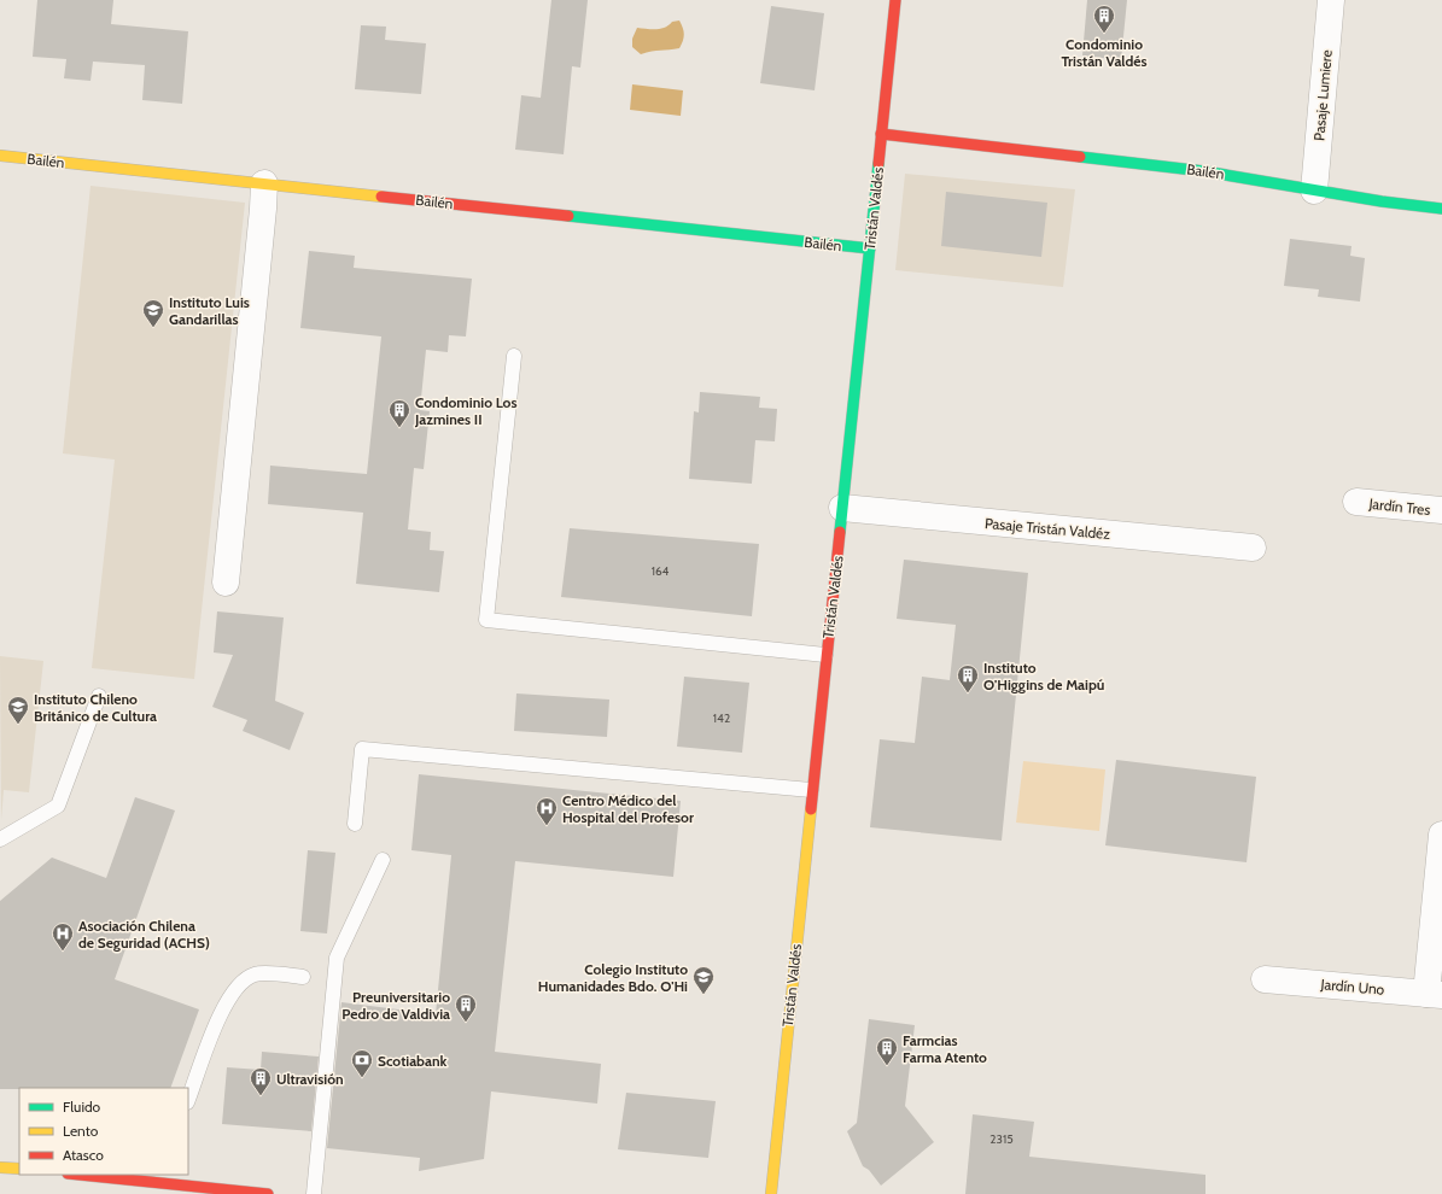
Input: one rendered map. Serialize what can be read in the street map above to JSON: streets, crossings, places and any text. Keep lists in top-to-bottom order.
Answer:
{
  "streets": {
    "street": [
      "Pasaje Lumiere",
      "Bailén",
      "Tristán Valdés",
      "Jardín Tres",
      "Pasaje Tristán Valdéz",
      "Jardín Uno"
    ]
  },
  "crossings": [
    ["Pasaje Lumiere", "Bailén"],
    ["Bailén", "Tristán Valdés"],
    ["Tristán Valdés", "Pasaje Tristán Valdéz"]
  ],
  "places": {
    "building": [
      "Condominio Tristán Valdés",
      "Condominio Los Jazmines II",
      "Instituto O'Higgins de Maipú",
      "Preuniversitario Pedro de Valdivia",
      "Farmcias Farma Atento",
      "Ultravisión"
    ],
    "school or university": ["Instituto Luis Gandarillas", "Instituto Chileno Británico de Cultura", "Colegio Instituto Humanidades Bdo. O'Hi"],
    "hospital": ["Centro Médico del Hospital del Profesor", "Asociación Chilena de Seguridad (ACHS)"],
    "bank": ["Scotiabank"]
  },
  "house_numbers": ["164", "142", "2315"],
  "legend": ["Fluido", "Lento", "Atasco"]
}
